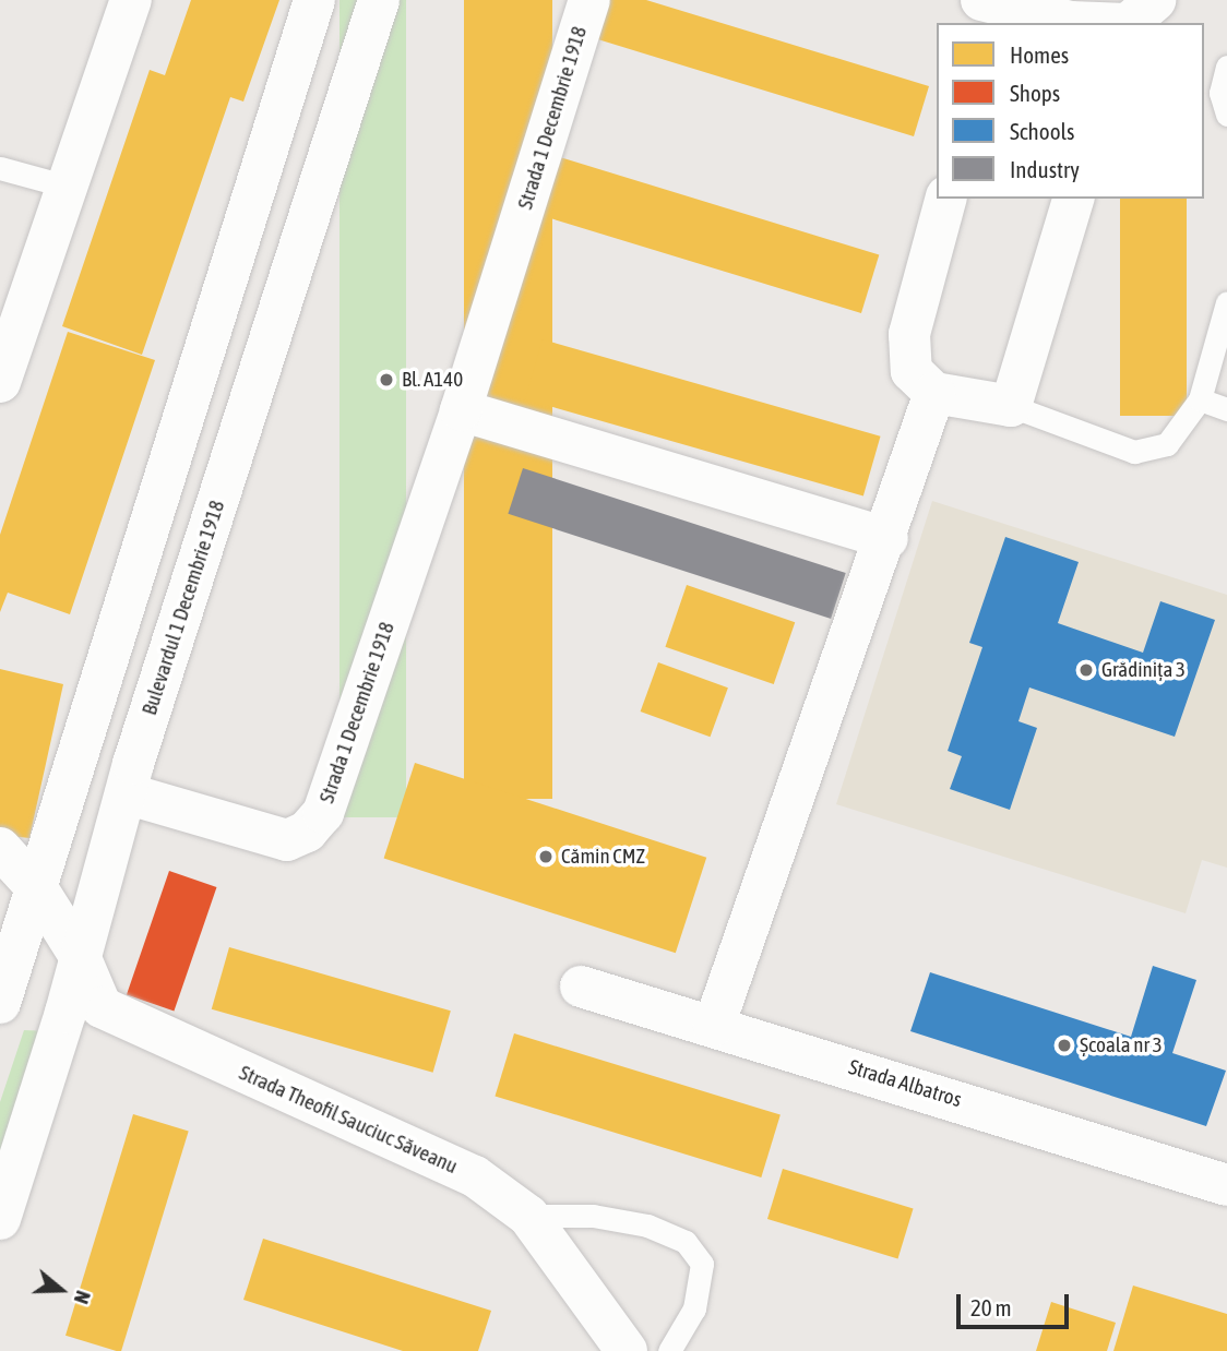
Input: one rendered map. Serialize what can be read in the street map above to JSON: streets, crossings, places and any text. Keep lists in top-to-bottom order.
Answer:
{
  "streets": {
    "street": [
      "Strada 1 Decembrie 1918",
      "Bulevardul 1 Decembrie 1918",
      "Strada Albatros",
      "Strada Theofil Sauciuc Săveanu"
    ]
  },
  "crossings": [
    ["Strada 1 Decembrie 1918", "Bulevardul 1 Decembrie 1918"],
    ["Bulevardul 1 Decembrie 1918", "Strada Theofil Sauciuc Săveanu"]
  ],
  "places": [
    "Bl. A140",
    "Grădinița 3",
    "Cămin CMZ",
    "Școala nr 3"
  ],
  "legend": [
    "Homes",
    "Shops",
    "Schools",
    "Industry"
  ],
  "scale_bar": "20 m",
  "north": "right"
}
